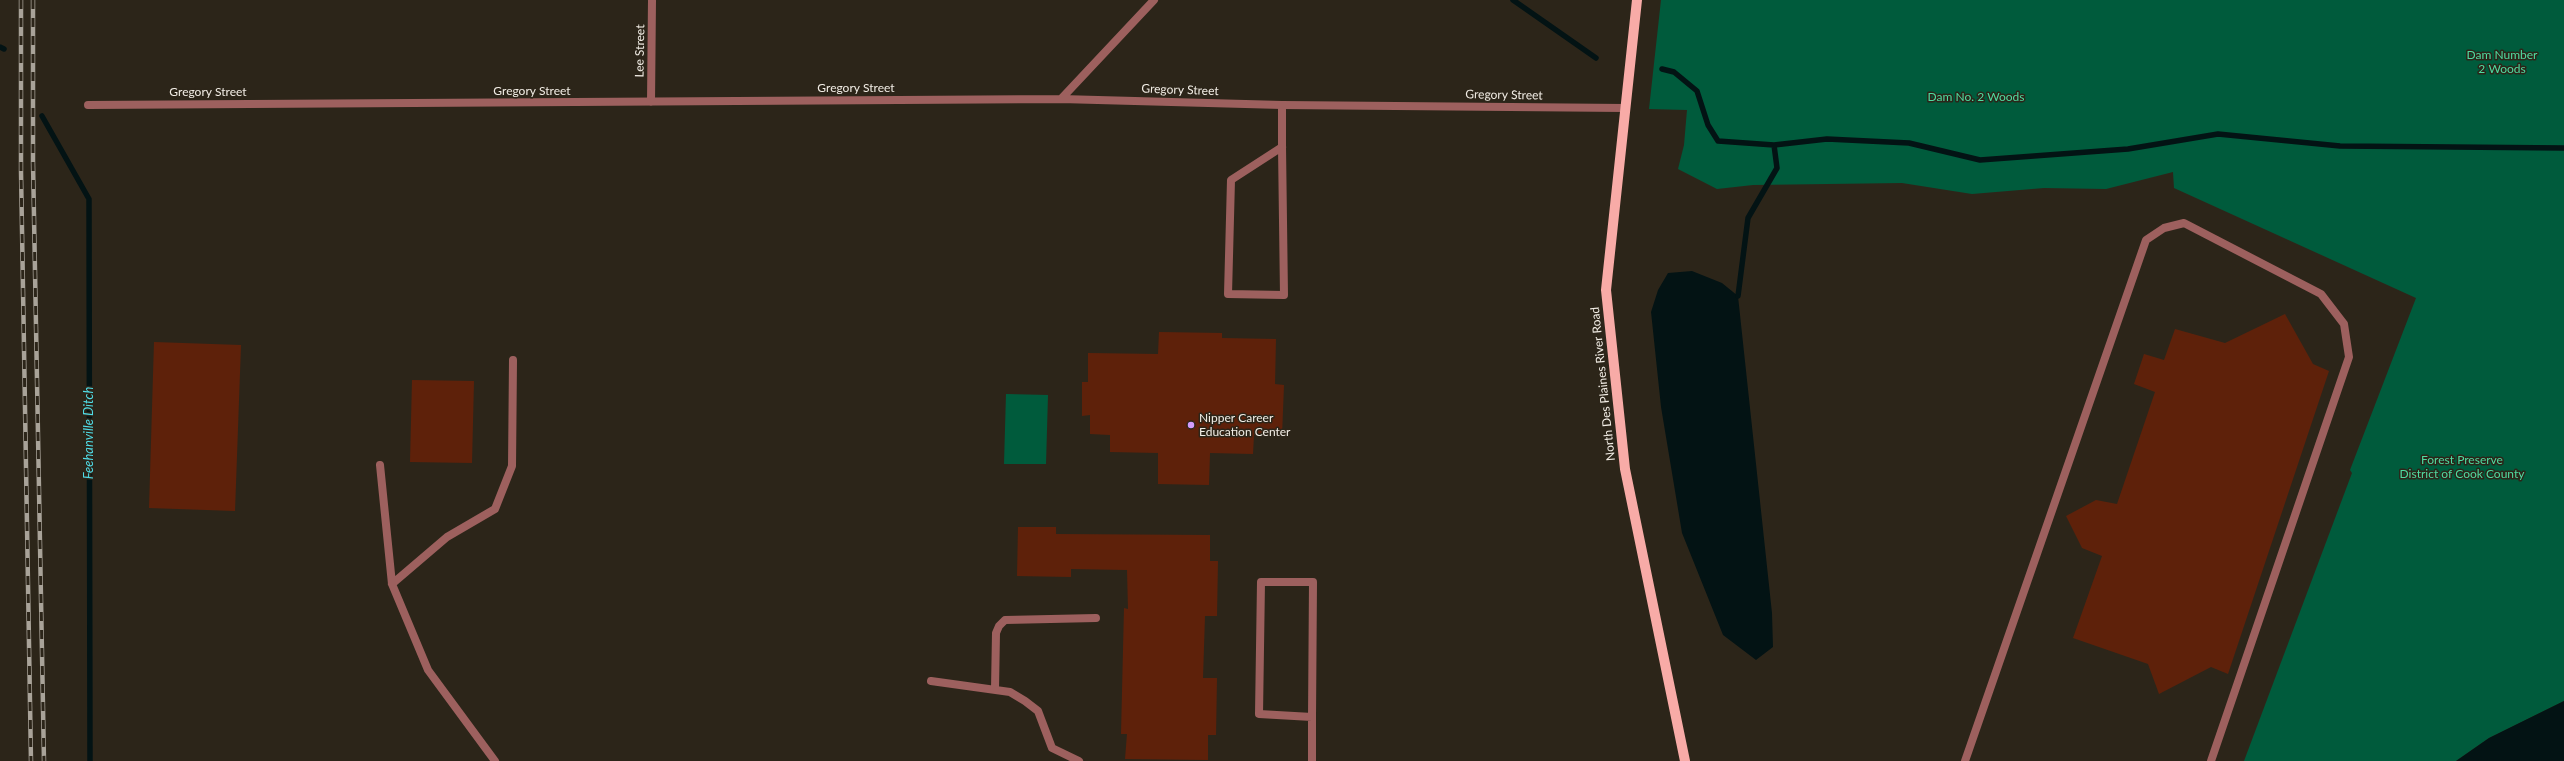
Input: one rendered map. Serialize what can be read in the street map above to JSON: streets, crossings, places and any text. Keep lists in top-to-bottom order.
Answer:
{
  "streets": {
    "main road": ["North Des Plaines River Road"],
    "street": ["Lee Street", "Gregory Street"]
  },
  "crossings": [
    ["Lee Street", "Gregory Street"],
    ["Gregory Street", "North Des Plaines River Road"]
  ],
  "water": ["Feehanville Ditch"],
  "parks": ["Dam Number 2 Woods", "Dam No. 2 Woods", "Forest Preserve District of Cook County"],
  "places": ["Nipper Career Education Center"]
}
